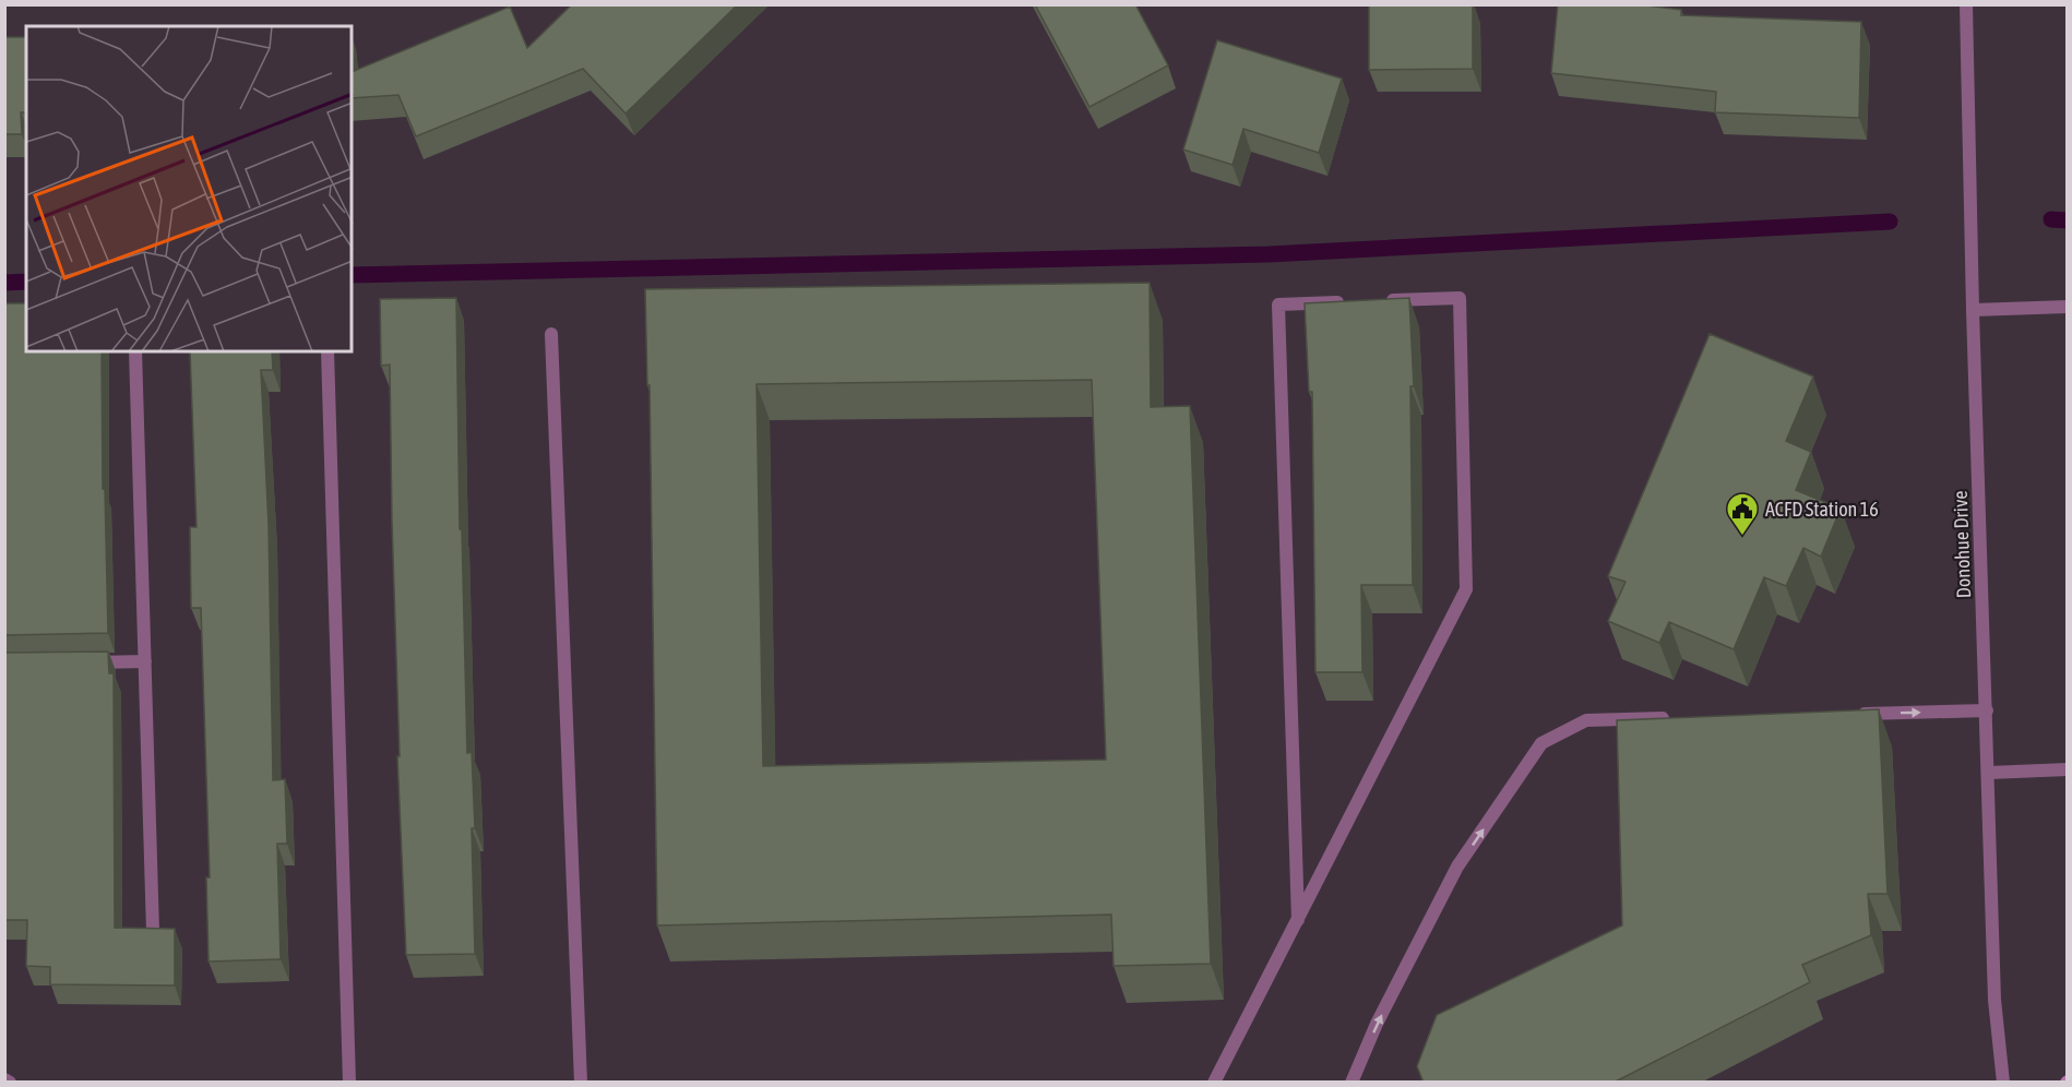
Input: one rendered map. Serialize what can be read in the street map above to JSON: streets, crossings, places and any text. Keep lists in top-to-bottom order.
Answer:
{
  "streets": {
    "street": ["Donohue Drive"]
  },
  "places": {
    "public building": ["ACFD Station 16"]
  }
}
